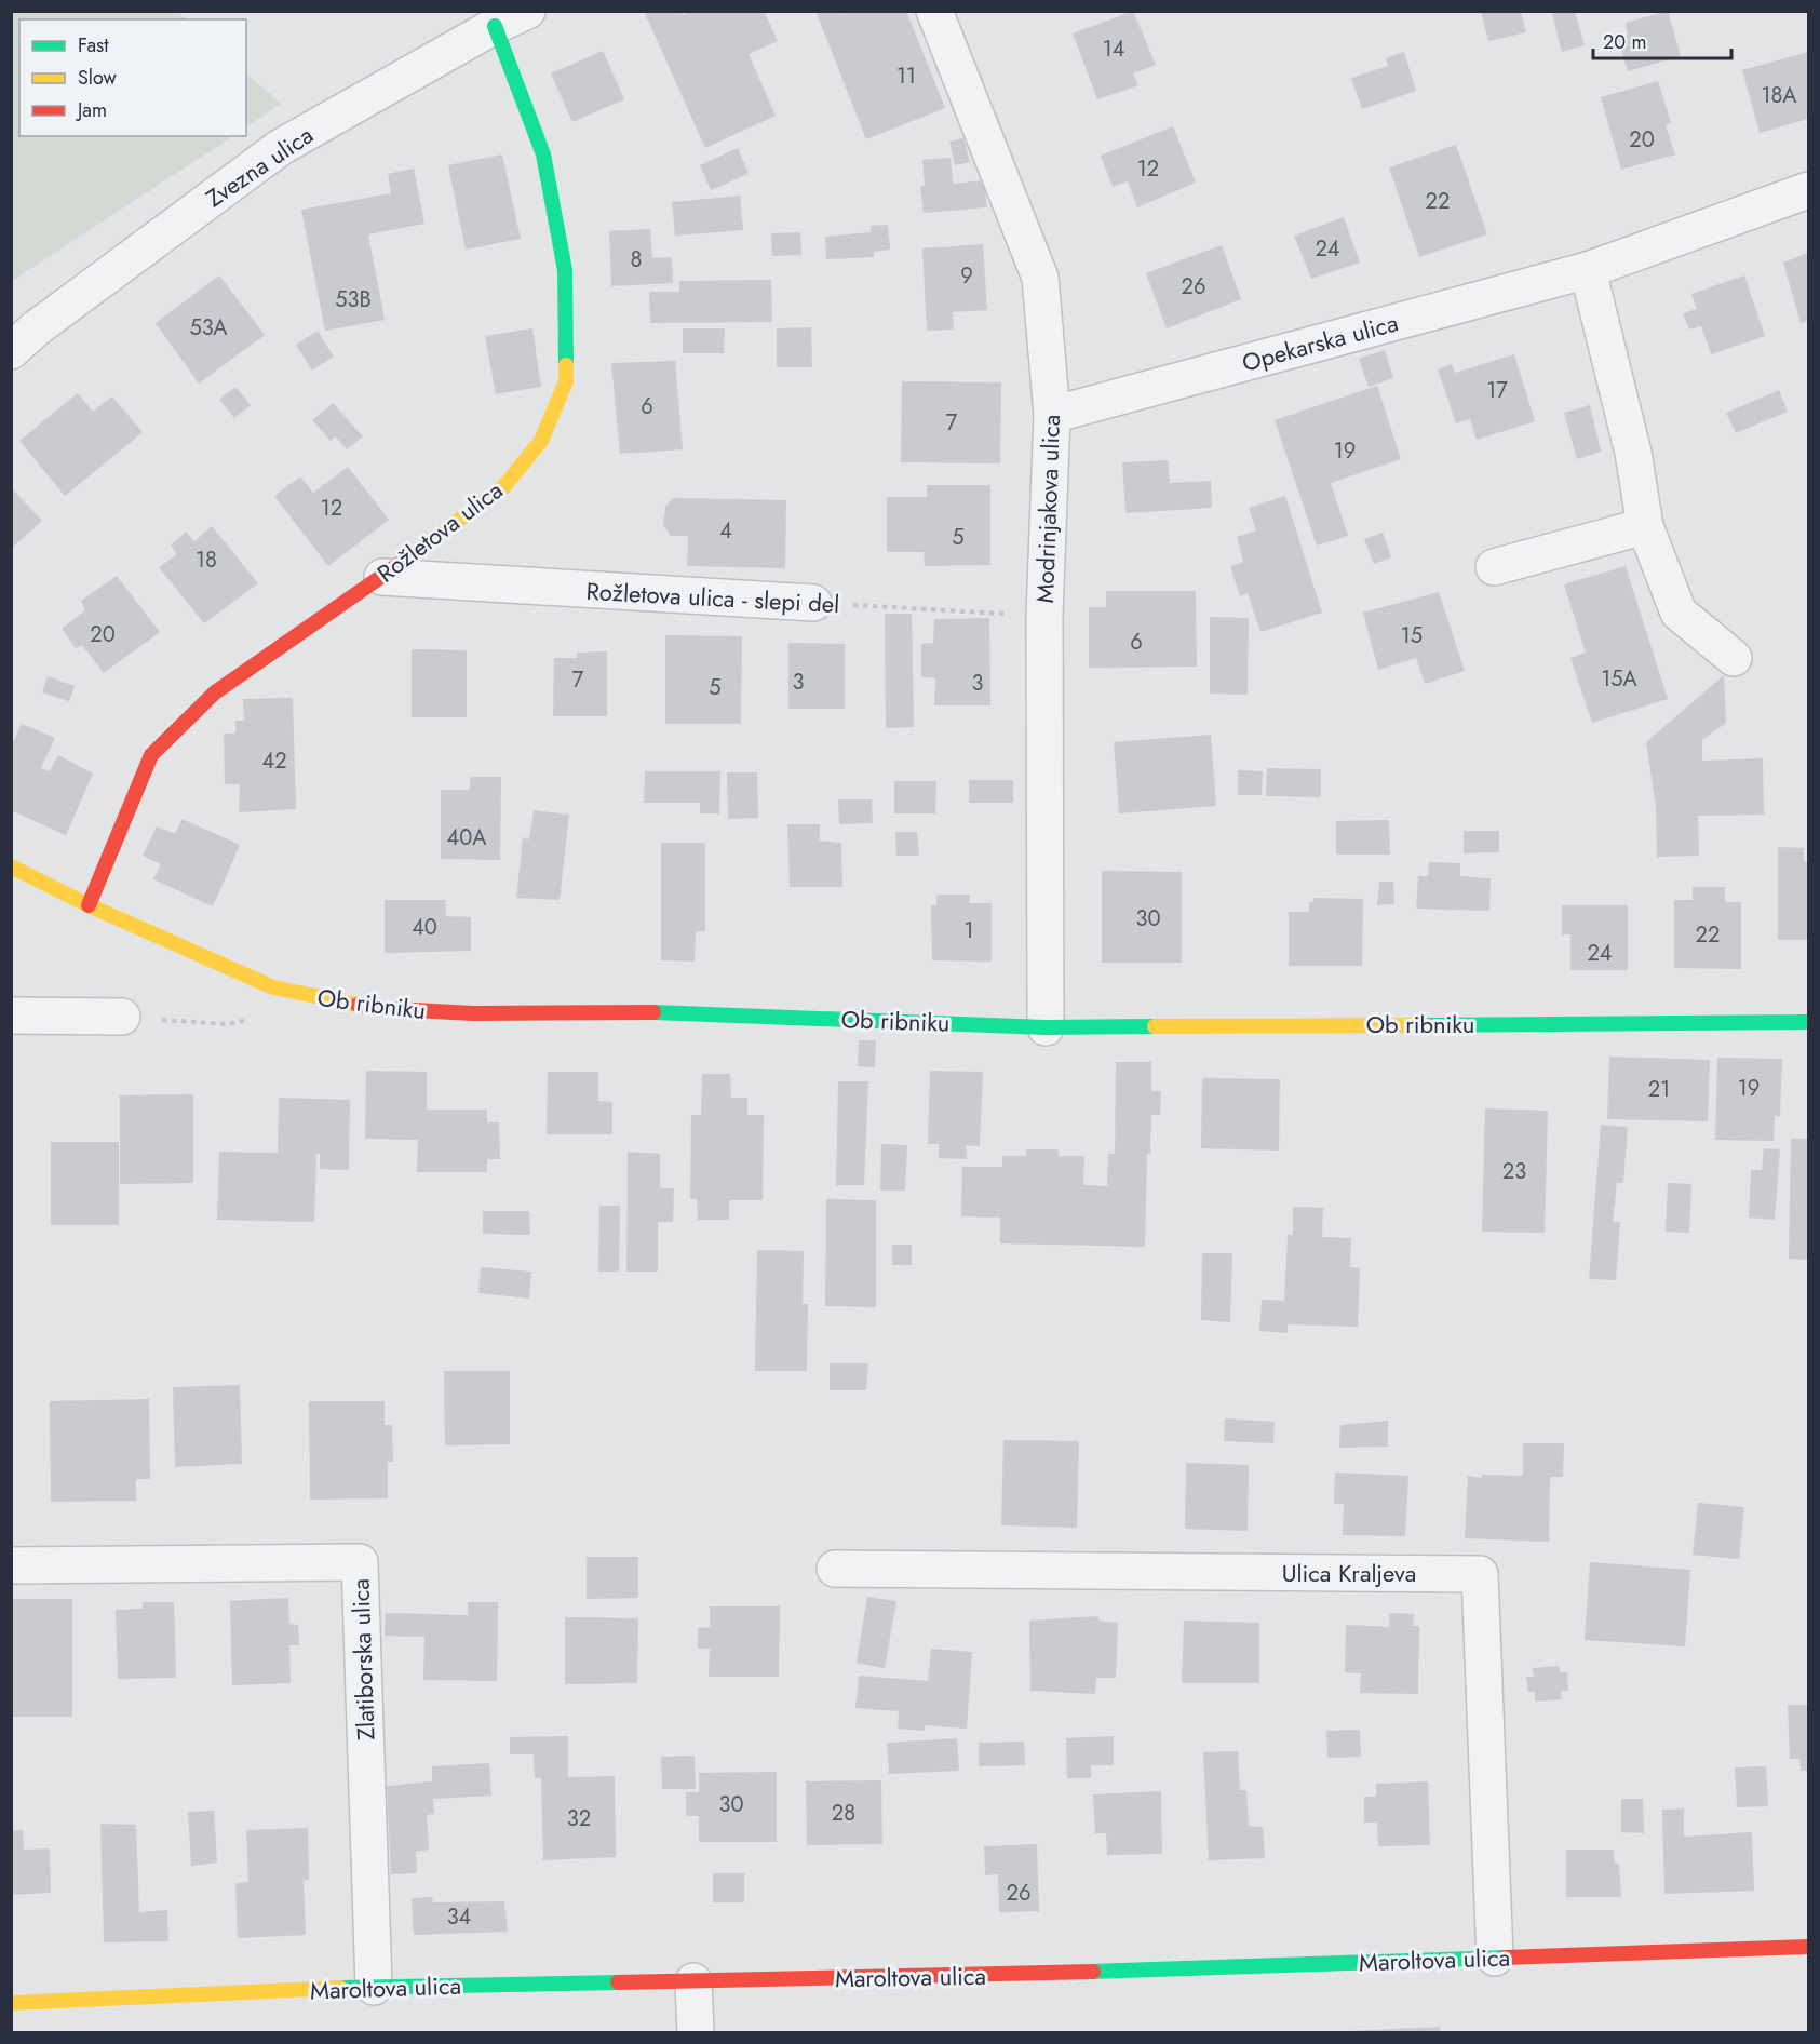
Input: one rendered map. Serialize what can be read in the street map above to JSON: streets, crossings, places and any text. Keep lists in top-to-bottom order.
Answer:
{
  "streets": {
    "street": [
      "Zvezna ulica",
      "Opekarska ulica",
      "Modrinjakova ulica",
      "Rožletova ulica",
      "Rožletova ulica - slepi del",
      "Ob ribniku",
      "Ulica Kraljeva",
      "Zlatiborska ulica",
      "Maroltova ulica"
    ]
  },
  "crossings": [
    ["Zvezna ulica", "Rožletova ulica"],
    ["Opekarska ulica", "Modrinjakova ulica"],
    ["Modrinjakova ulica", "Rožletova ulica - slepi del"],
    ["Modrinjakova ulica", "Ob ribniku"],
    ["Rožletova ulica", "Rožletova ulica - slepi del"],
    ["Rožletova ulica", "Ob ribniku"],
    ["Ulica Kraljeva", "Maroltova ulica"],
    ["Zlatiborska ulica", "Maroltova ulica"]
  ],
  "house_numbers": [
    "14",
    "11",
    "18A",
    "20",
    "12",
    "22",
    "24",
    "8",
    "9",
    "26",
    "53B",
    "53A",
    "17",
    "6",
    "7",
    "19",
    "12",
    "4",
    "5",
    "18",
    "20",
    "15",
    "6",
    "15A",
    "7",
    "3",
    "3",
    "5",
    "42",
    "40A",
    "30",
    "40",
    "1",
    "22",
    "24",
    "19",
    "21",
    "23",
    "30",
    "28",
    "32",
    "26",
    "34"
  ],
  "legend": ["Fast", "Slow", "Jam"],
  "scale_bar": "20 m"
}
